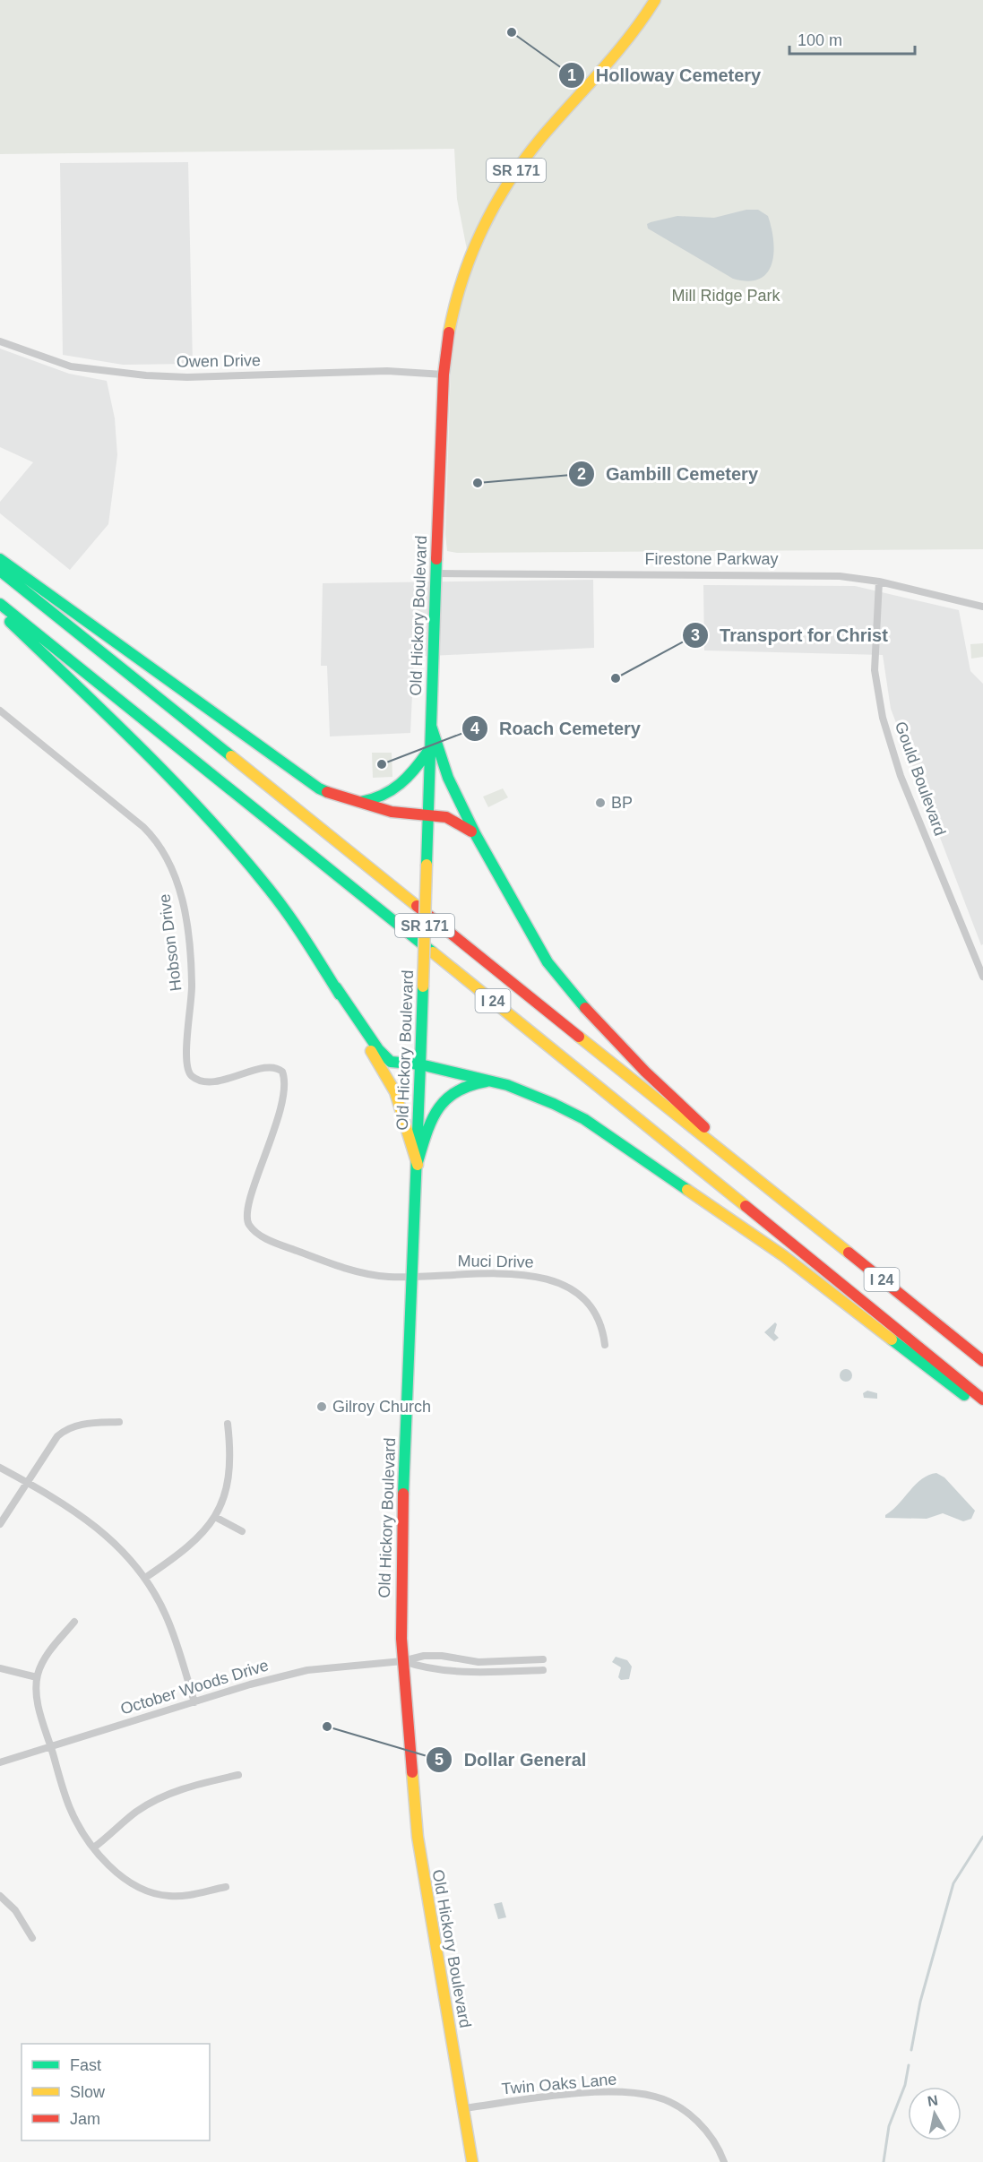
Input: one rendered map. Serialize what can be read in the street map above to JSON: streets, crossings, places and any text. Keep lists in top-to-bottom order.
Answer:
{
  "streets": {
    "main road": ["SR 171", "Old Hickory Boulevard", "I 24"],
    "street": [
      "Owen Drive",
      "Firestone Parkway",
      "Gould Boulevard",
      "Hobson Drive",
      "Muci Drive",
      "October Woods Drive",
      "Twin Oaks Lane"
    ]
  },
  "crossings": [
    ["Owen Drive", "Old Hickory Boulevard"],
    ["Firestone Parkway", "Old Hickory Boulevard"],
    ["Firestone Parkway", "Gould Boulevard"],
    ["Old Hickory Boulevard", "Hobson Drive"],
    ["Old Hickory Boulevard", "Muci Drive"],
    ["Old Hickory Boulevard", "October Woods Drive"],
    ["Old Hickory Boulevard", "Twin Oaks Lane"],
    ["Hobson Drive", "Muci Drive"]
  ],
  "parks": ["Mill Ridge Park"],
  "places": [
    "Holloway Cemetery",
    "Gambill Cemetery",
    "Transport for Christ",
    "Roach Cemetery",
    "BP",
    "Gilroy Church",
    "Dollar General"
  ],
  "legend": ["Fast", "Slow", "Jam"],
  "scale_bar": "100 m",
  "north": "top"
}
